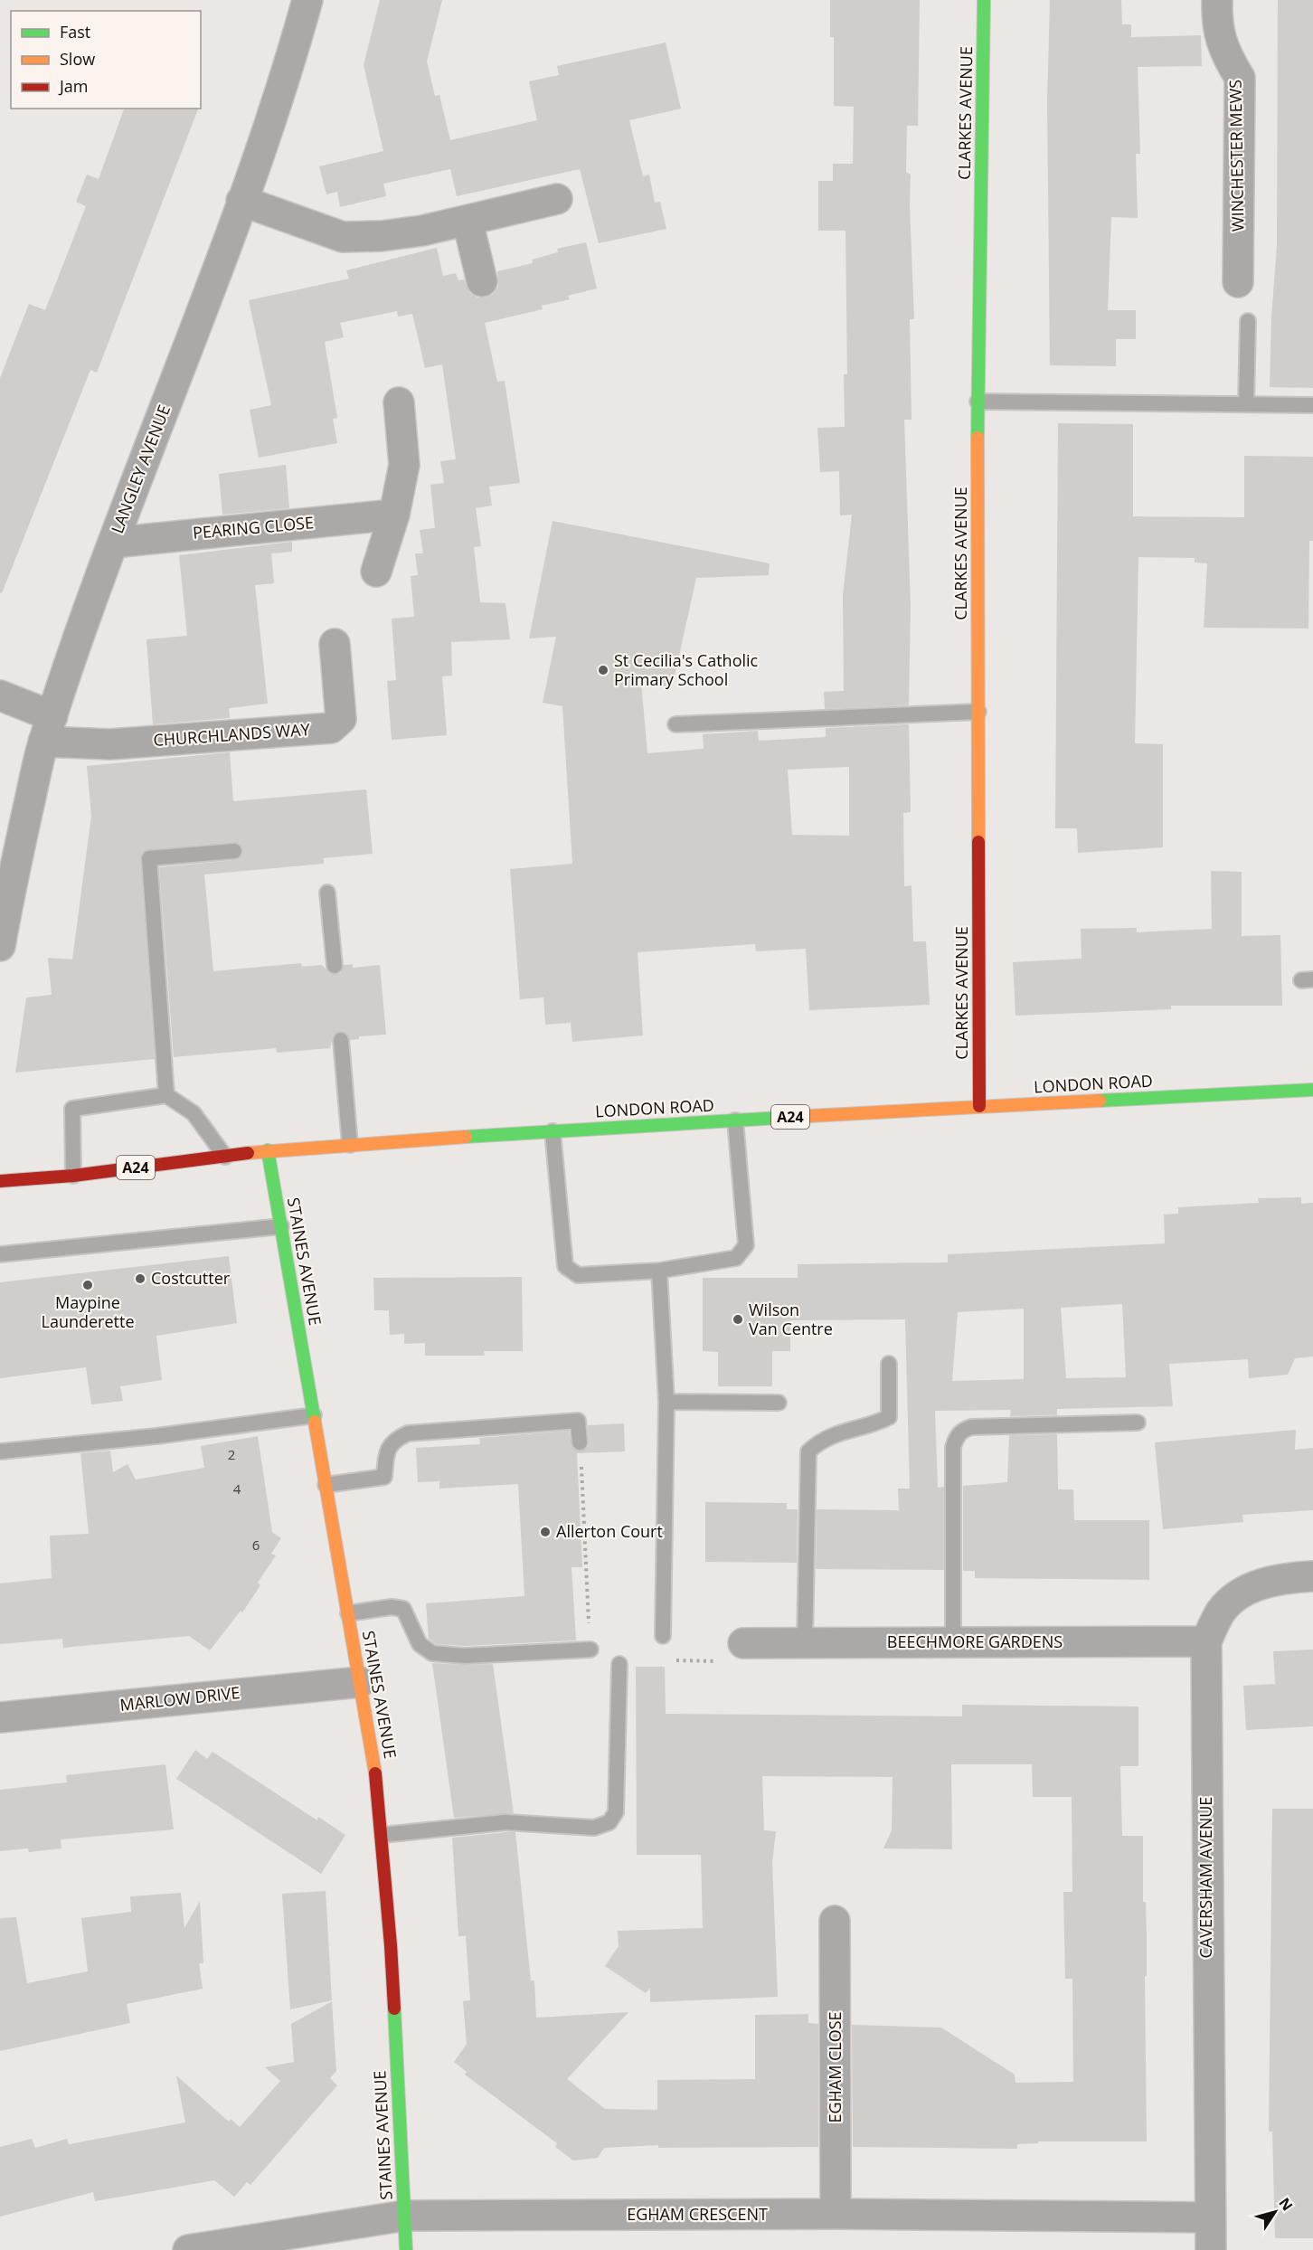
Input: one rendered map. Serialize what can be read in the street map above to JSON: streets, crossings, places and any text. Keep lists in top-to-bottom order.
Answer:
{
  "streets": {
    "main road": [
      "CLARKES AVENUE",
      "LONDON ROAD",
      "A24",
      "STAINES AVENUE"
    ],
    "street": [
      "WINCHESTER MEWS",
      "LANGLEY AVENUE",
      "PEARING CLOSE",
      "CHURCHLANDS WAY",
      "BEECHMORE GARDENS",
      "MARLOW DRIVE",
      "CAVERSHAM AVENUE",
      "EGHAM CLOSE",
      "EGHAM CRESCENT"
    ]
  },
  "crossings": [
    ["CLARKES AVENUE", "LONDON ROAD"],
    ["LANGLEY AVENUE", "PEARING CLOSE"],
    ["LANGLEY AVENUE", "CHURCHLANDS WAY"],
    ["LONDON ROAD", "STAINES AVENUE"],
    ["STAINES AVENUE", "MARLOW DRIVE"],
    ["STAINES AVENUE", "EGHAM CRESCENT"],
    ["BEECHMORE GARDENS", "CAVERSHAM AVENUE"],
    ["CAVERSHAM AVENUE", "EGHAM CRESCENT"],
    ["EGHAM CLOSE", "EGHAM CRESCENT"]
  ],
  "places": [
    "St Cecilia's Catholic Primary School",
    "Costcutter",
    "Maypine Launderette",
    "Wilson Van Centre",
    "Allerton Court"
  ],
  "house_numbers": ["2", "4", "6"],
  "legend": ["Fast", "Slow", "Jam"],
  "north": "top right"
}
